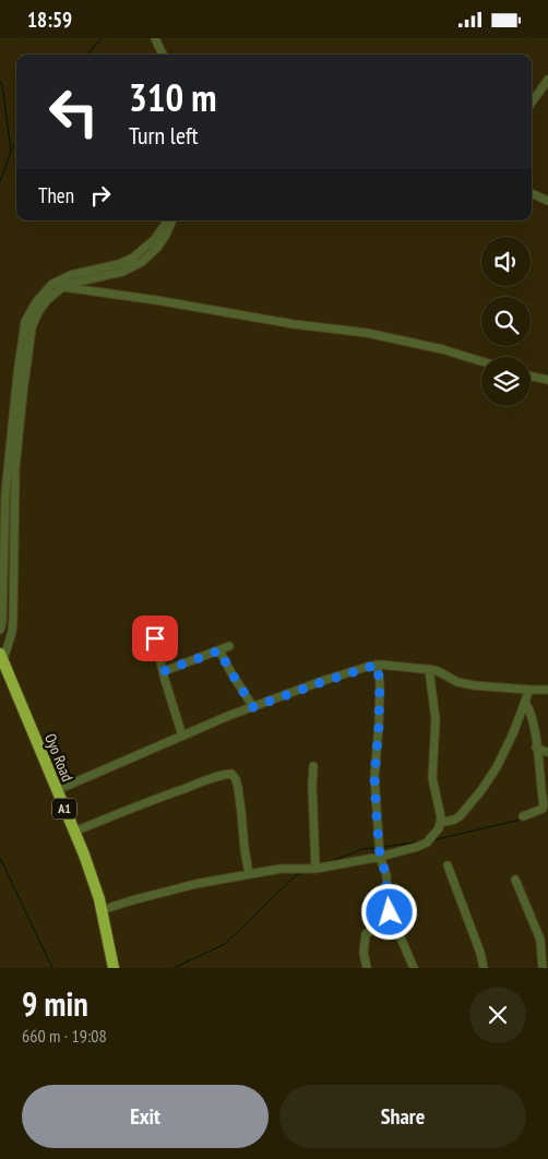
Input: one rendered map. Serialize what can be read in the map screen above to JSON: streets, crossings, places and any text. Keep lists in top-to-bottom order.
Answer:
{
  "streets": {
    "highway": ["Oyo Road", "A1"]
  },
  "page": {
    "status": "18:59",
    "turn": ["310 m", "Turn left"],
    "then": "Then",
    "heading": ["9 min", "660 m · 19:08"],
    "buttons": ["Exit", "Share"]
  }
}
